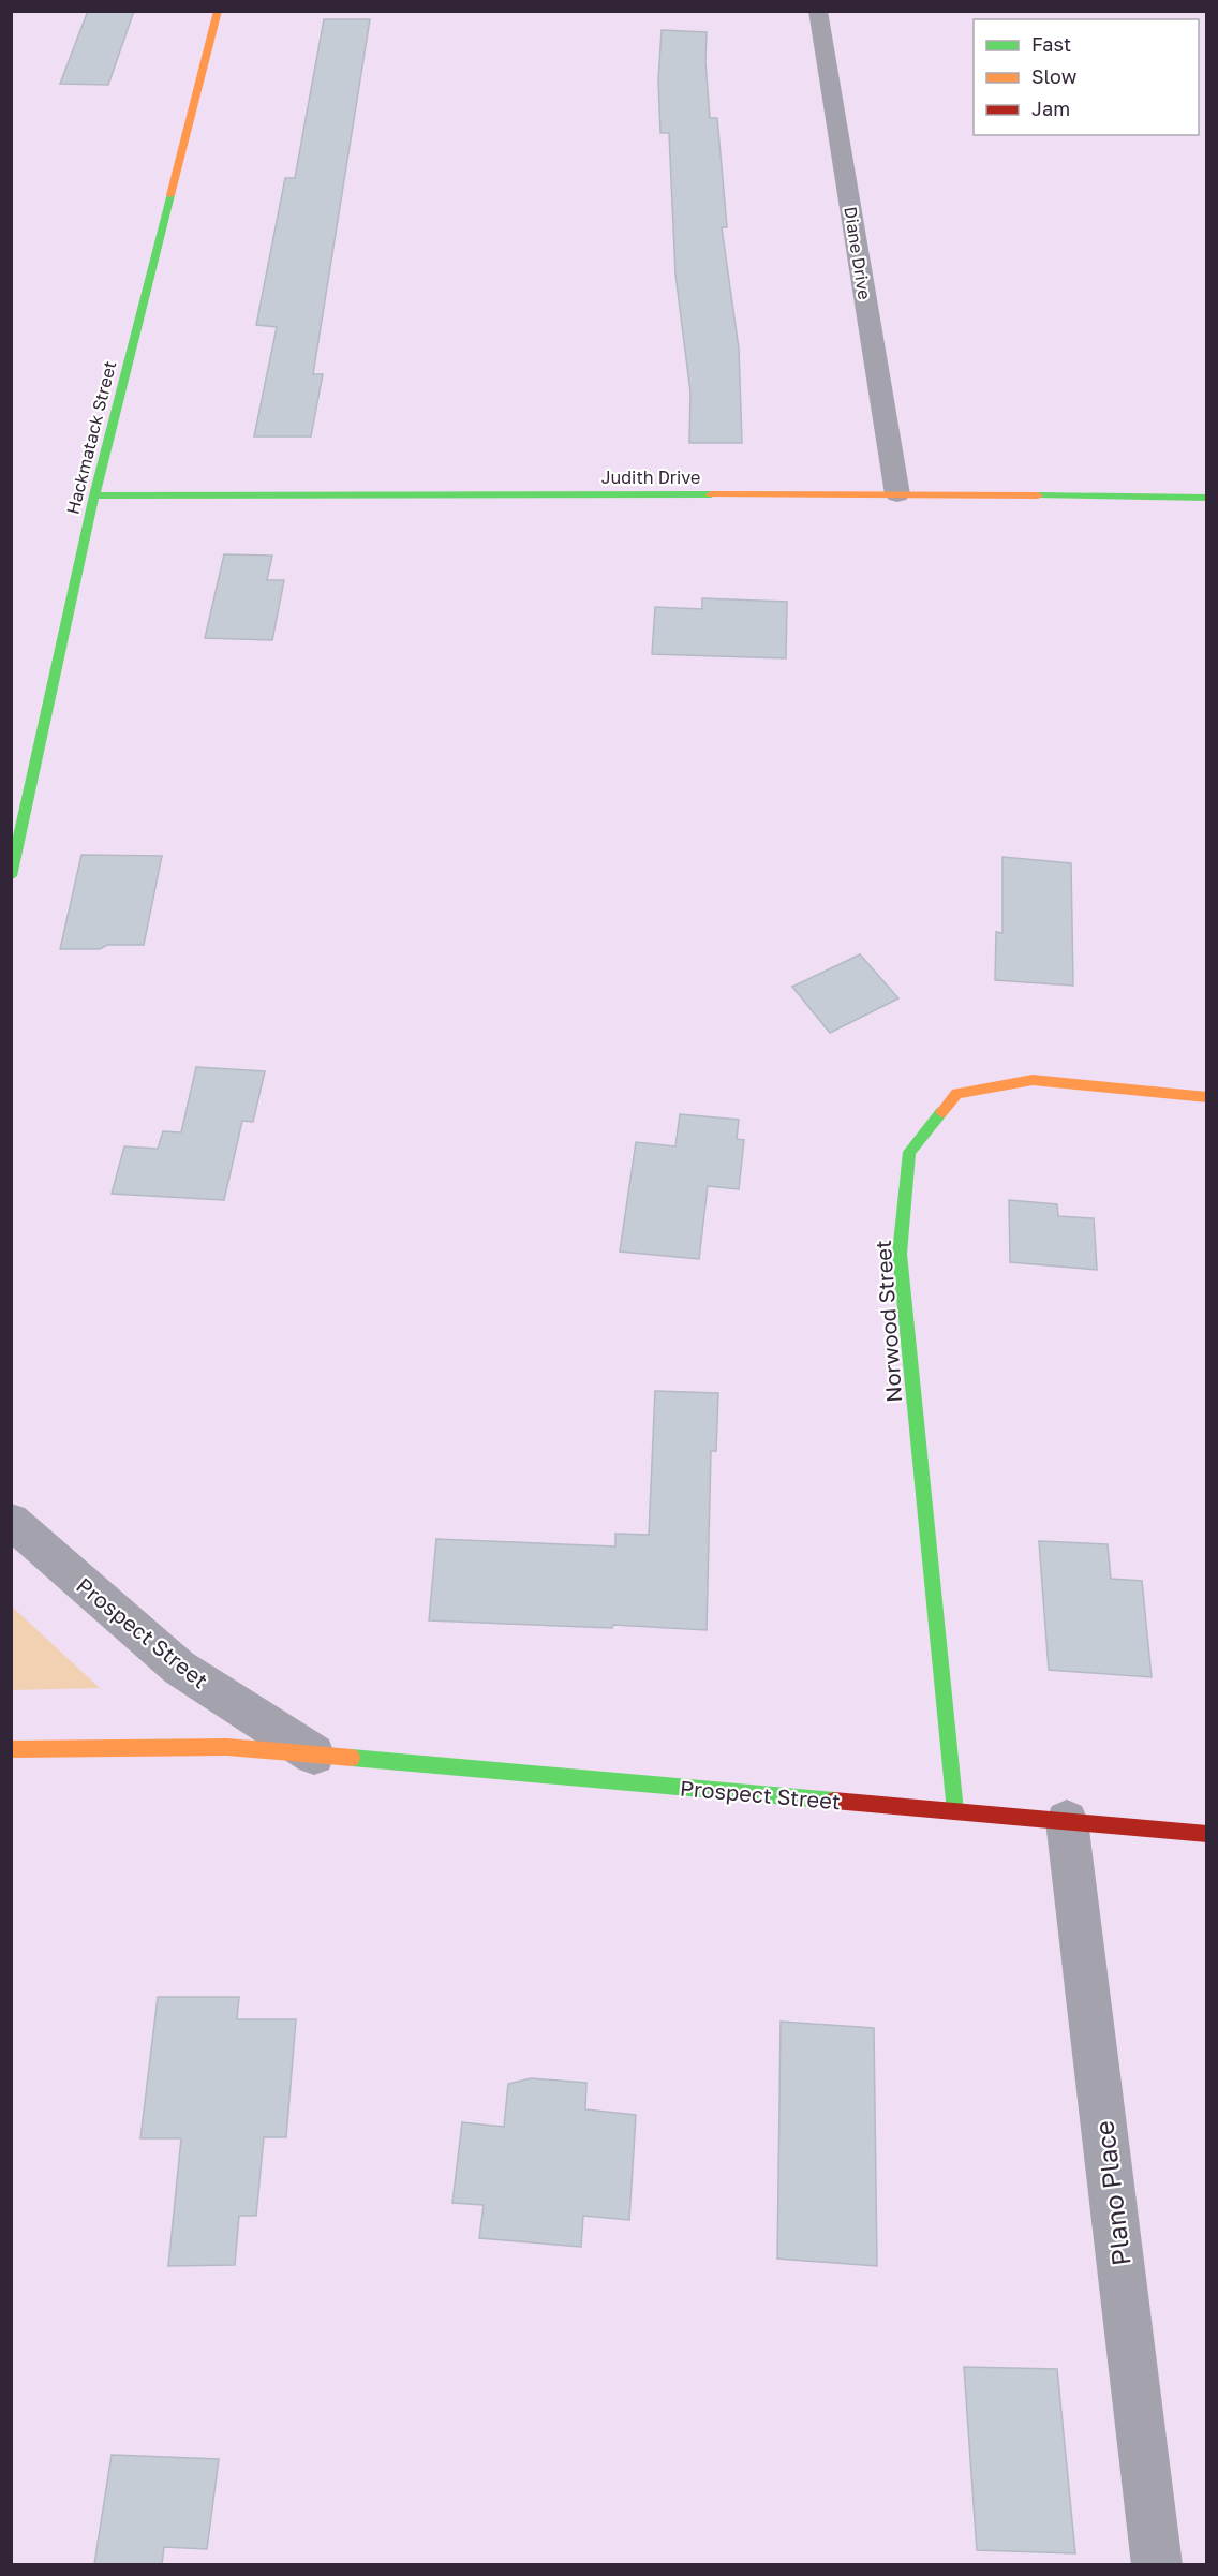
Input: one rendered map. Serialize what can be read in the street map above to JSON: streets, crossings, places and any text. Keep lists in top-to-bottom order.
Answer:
{
  "streets": {
    "street": [
      "Diane Drive",
      "Hackmatack Street",
      "Judith Drive",
      "Norwood Street",
      "Prospect Street",
      "Plano Place"
    ]
  },
  "crossings": [
    ["Diane Drive", "Judith Drive"],
    ["Hackmatack Street", "Judith Drive"],
    ["Norwood Street", "Prospect Street"],
    ["Prospect Street", "Plano Place"]
  ],
  "legend": ["Fast", "Slow", "Jam"]
}
